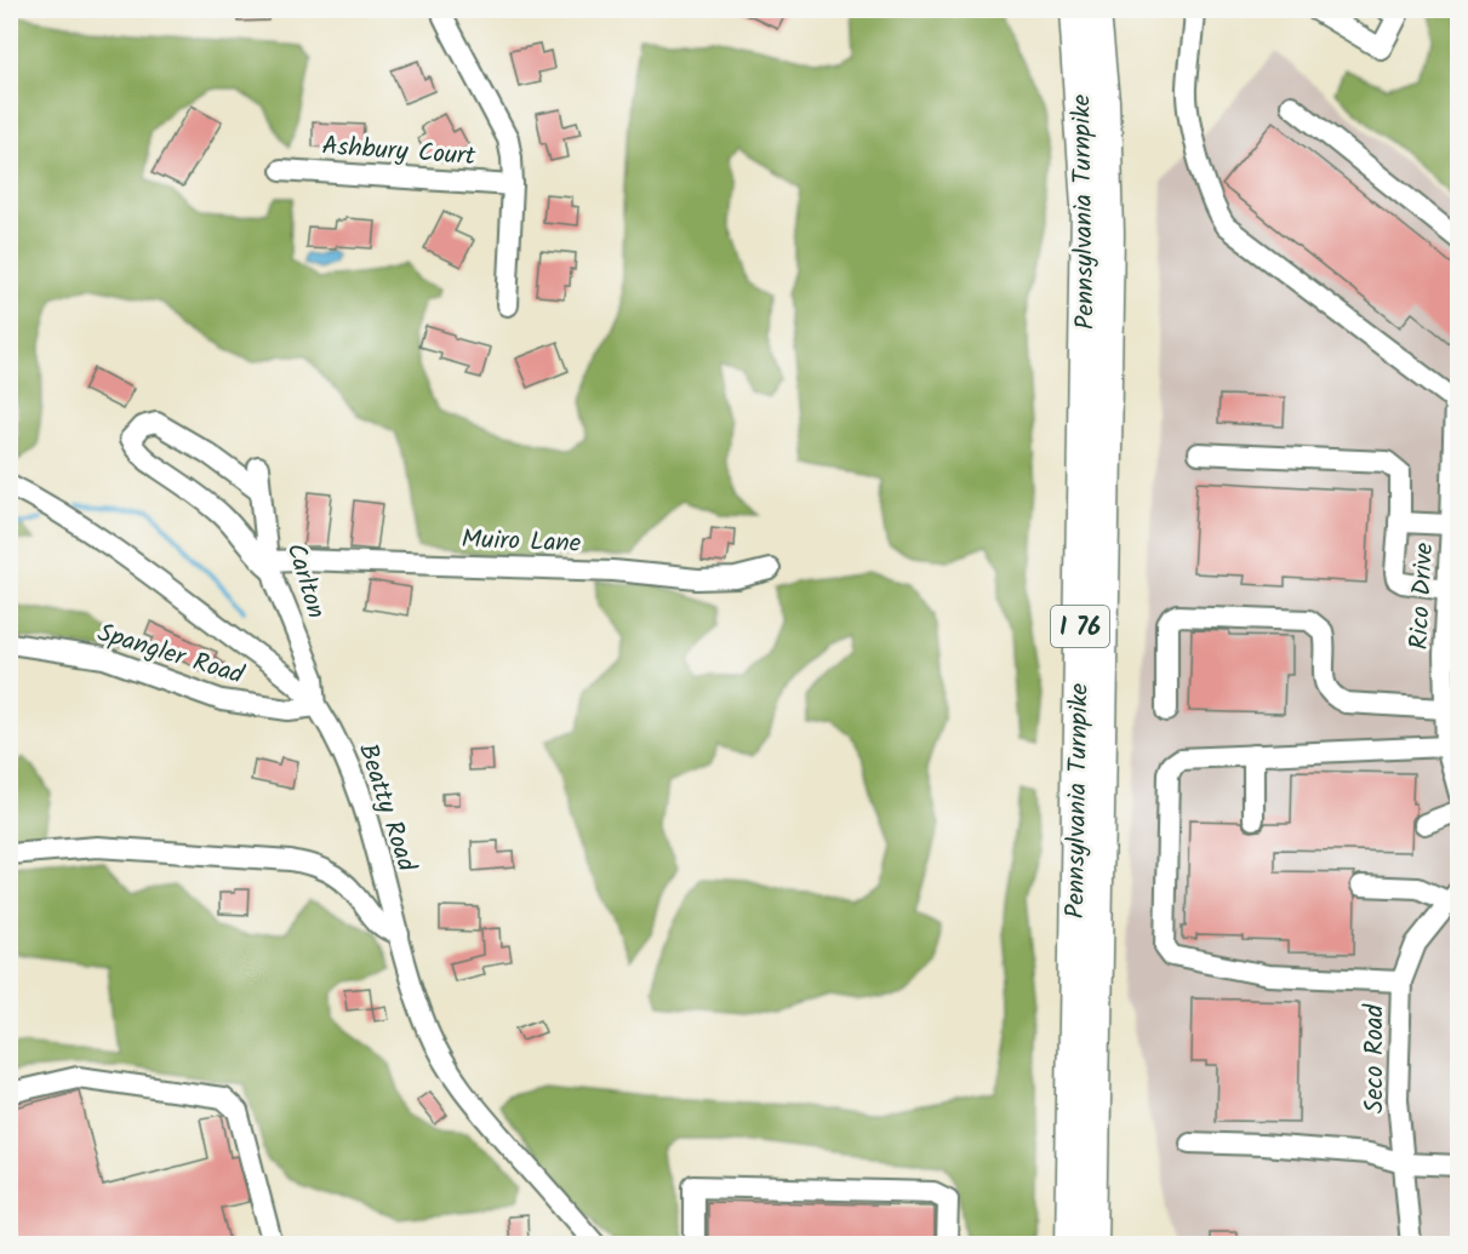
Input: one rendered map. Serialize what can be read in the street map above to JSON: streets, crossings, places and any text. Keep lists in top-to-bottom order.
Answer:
{
  "streets": {
    "highway": ["Pennsylvania Turnpike", "I 76"],
    "street": [
      "Ashbury Court",
      "Muiro Lane",
      "Carlton",
      "Rico Drive",
      "Spangler Road",
      "Beatty Road",
      "Seco Road"
    ]
  },
  "crossings": [
    ["Muiro Lane", "Carlton"],
    ["Carlton", "Spangler Road"],
    ["Carlton", "Beatty Road"],
    ["Spangler Road", "Beatty Road"]
  ]
}
